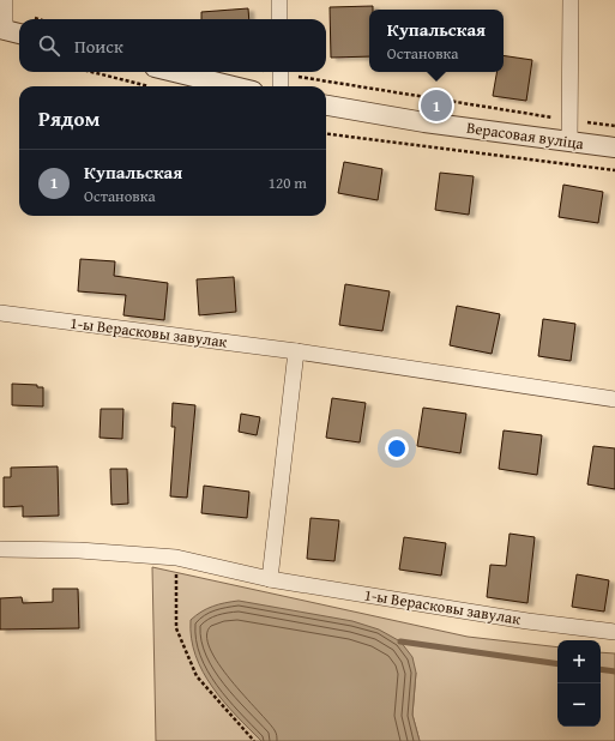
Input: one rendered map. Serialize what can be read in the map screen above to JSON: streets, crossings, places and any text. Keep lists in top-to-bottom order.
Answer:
{
  "streets": {
    "street": ["Верасовая вуліца", "1-ы Верасковы завулак"]
  },
  "page": {
    "popup": ["Купальская", "Остановка"],
    "search": "Поиск",
    "heading": "Рядом",
    "pins": "1",
    "list": [
      {
        "mark": "1",
        "name": "Купальская",
        "note": "Остановка",
        "value": "120 m"
      }
    ],
    "map_buttons": ["+", "−"]
  }
}
